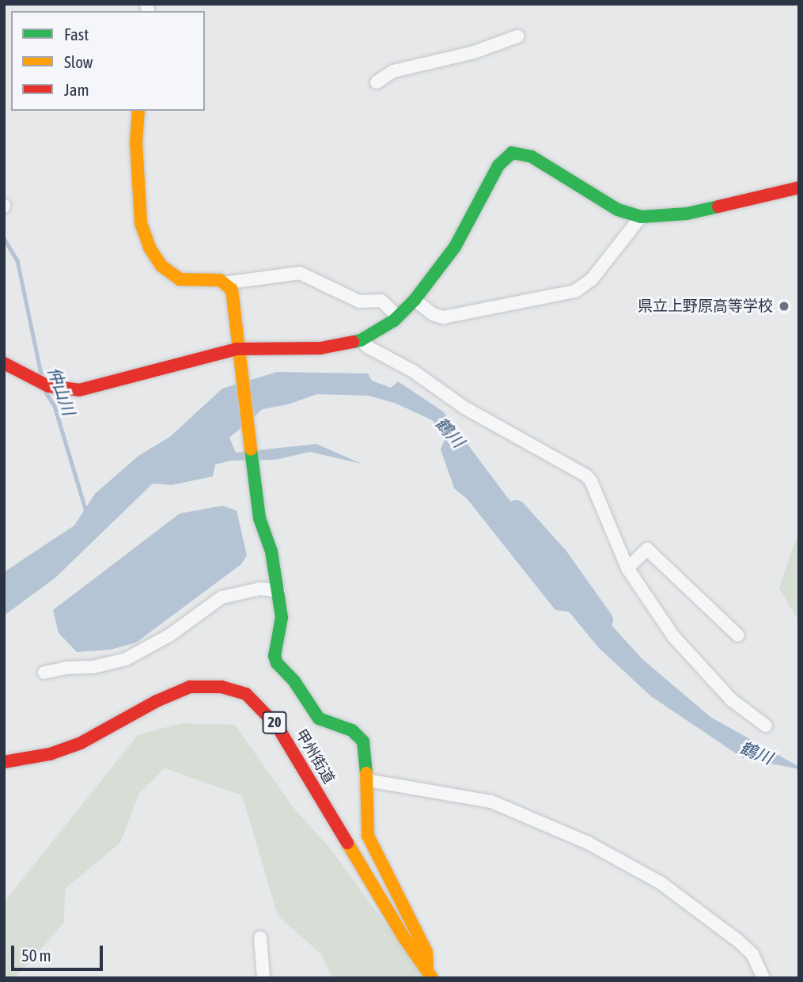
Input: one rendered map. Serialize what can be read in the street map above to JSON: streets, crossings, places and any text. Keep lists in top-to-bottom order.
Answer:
{
  "streets": {
    "main road": ["20", "甲州街道"]
  },
  "water": ["仲山川", "鶴川"],
  "places": ["県立上野原高等学校"],
  "legend": ["Fast", "Slow", "Jam"],
  "scale_bar": "50 m"
}
